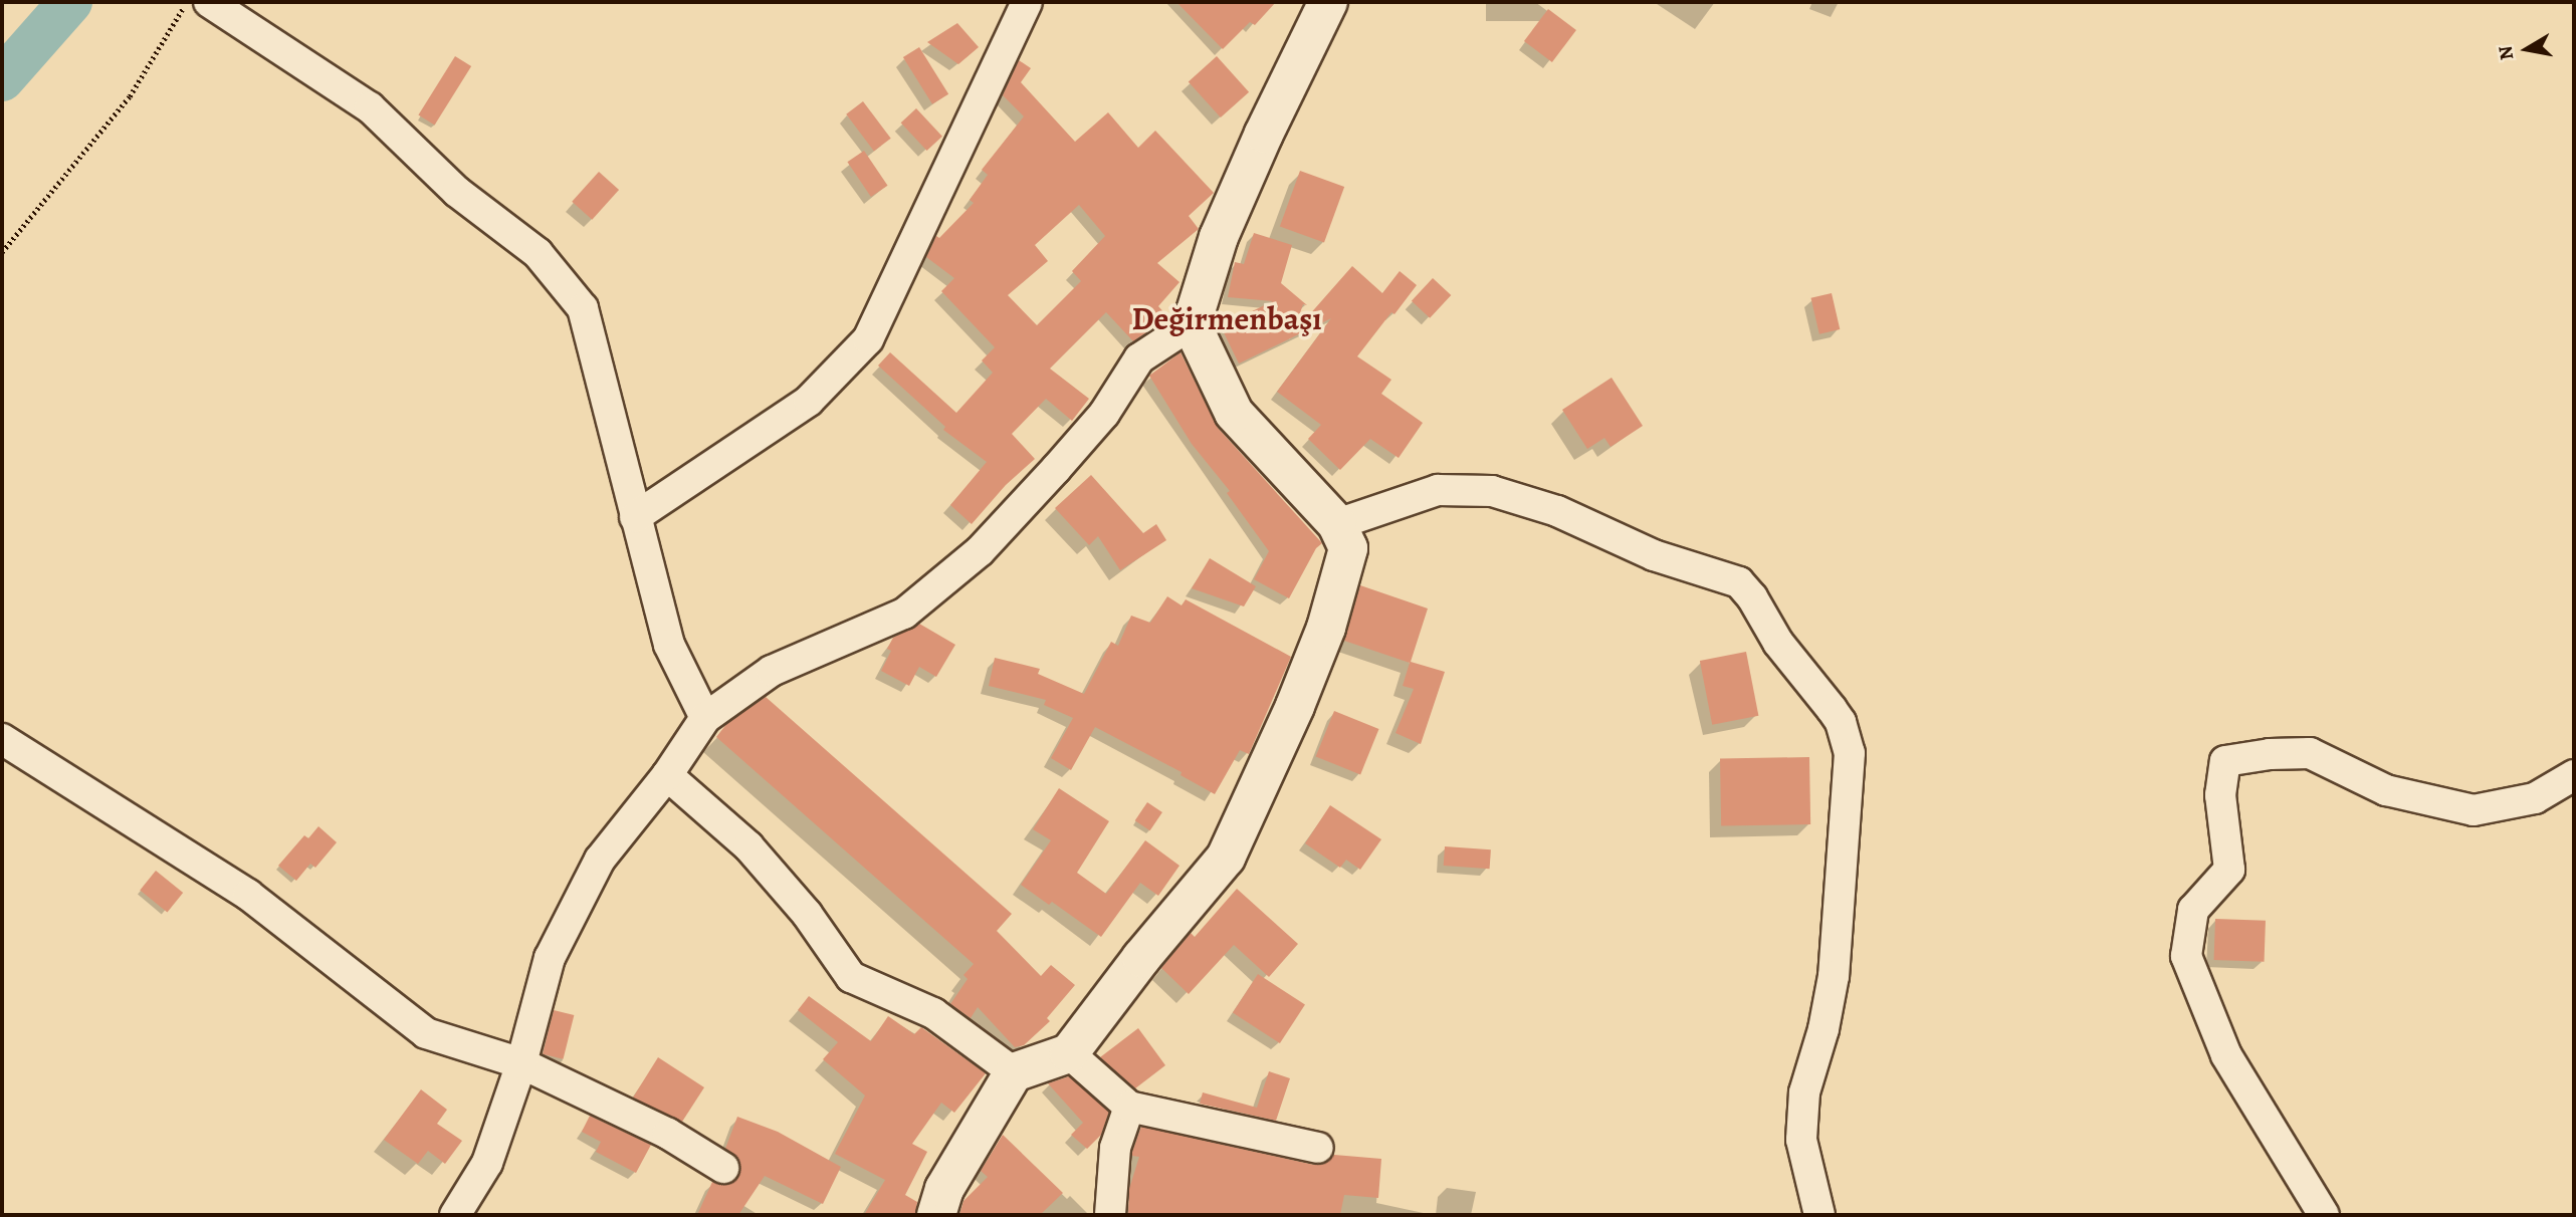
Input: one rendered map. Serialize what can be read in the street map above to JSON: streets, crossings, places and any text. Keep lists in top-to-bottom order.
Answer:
{
  "districts": ["Değirmenbaşı"],
  "north": "left"
}
